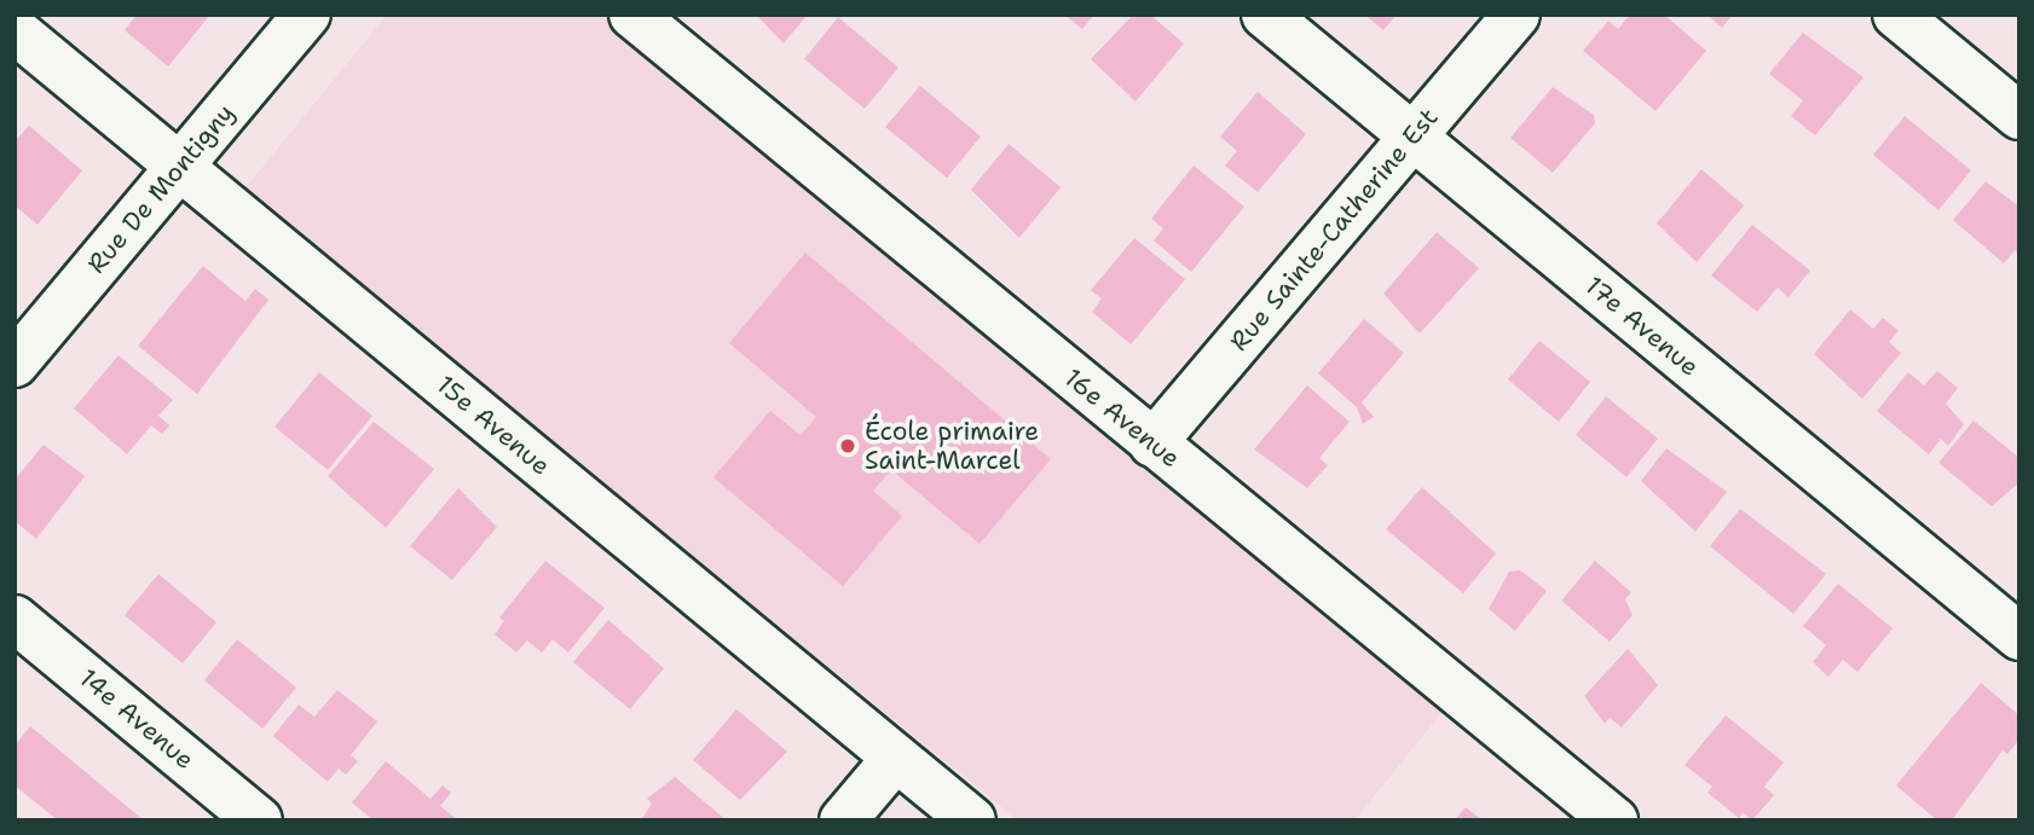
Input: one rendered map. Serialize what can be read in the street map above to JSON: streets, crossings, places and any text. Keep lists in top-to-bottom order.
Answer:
{
  "streets": {
    "street": [
      "Rue De Montigny",
      "Rue Sainte-Catherine Est",
      "17e Avenue",
      "16e Avenue",
      "15e Avenue",
      "14e Avenue"
    ]
  },
  "crossings": [
    ["Rue De Montigny", "15e Avenue"],
    ["Rue Sainte-Catherine Est", "17e Avenue"],
    ["Rue Sainte-Catherine Est", "16e Avenue"]
  ],
  "places": ["École primaire Saint-Marcel"]
}
